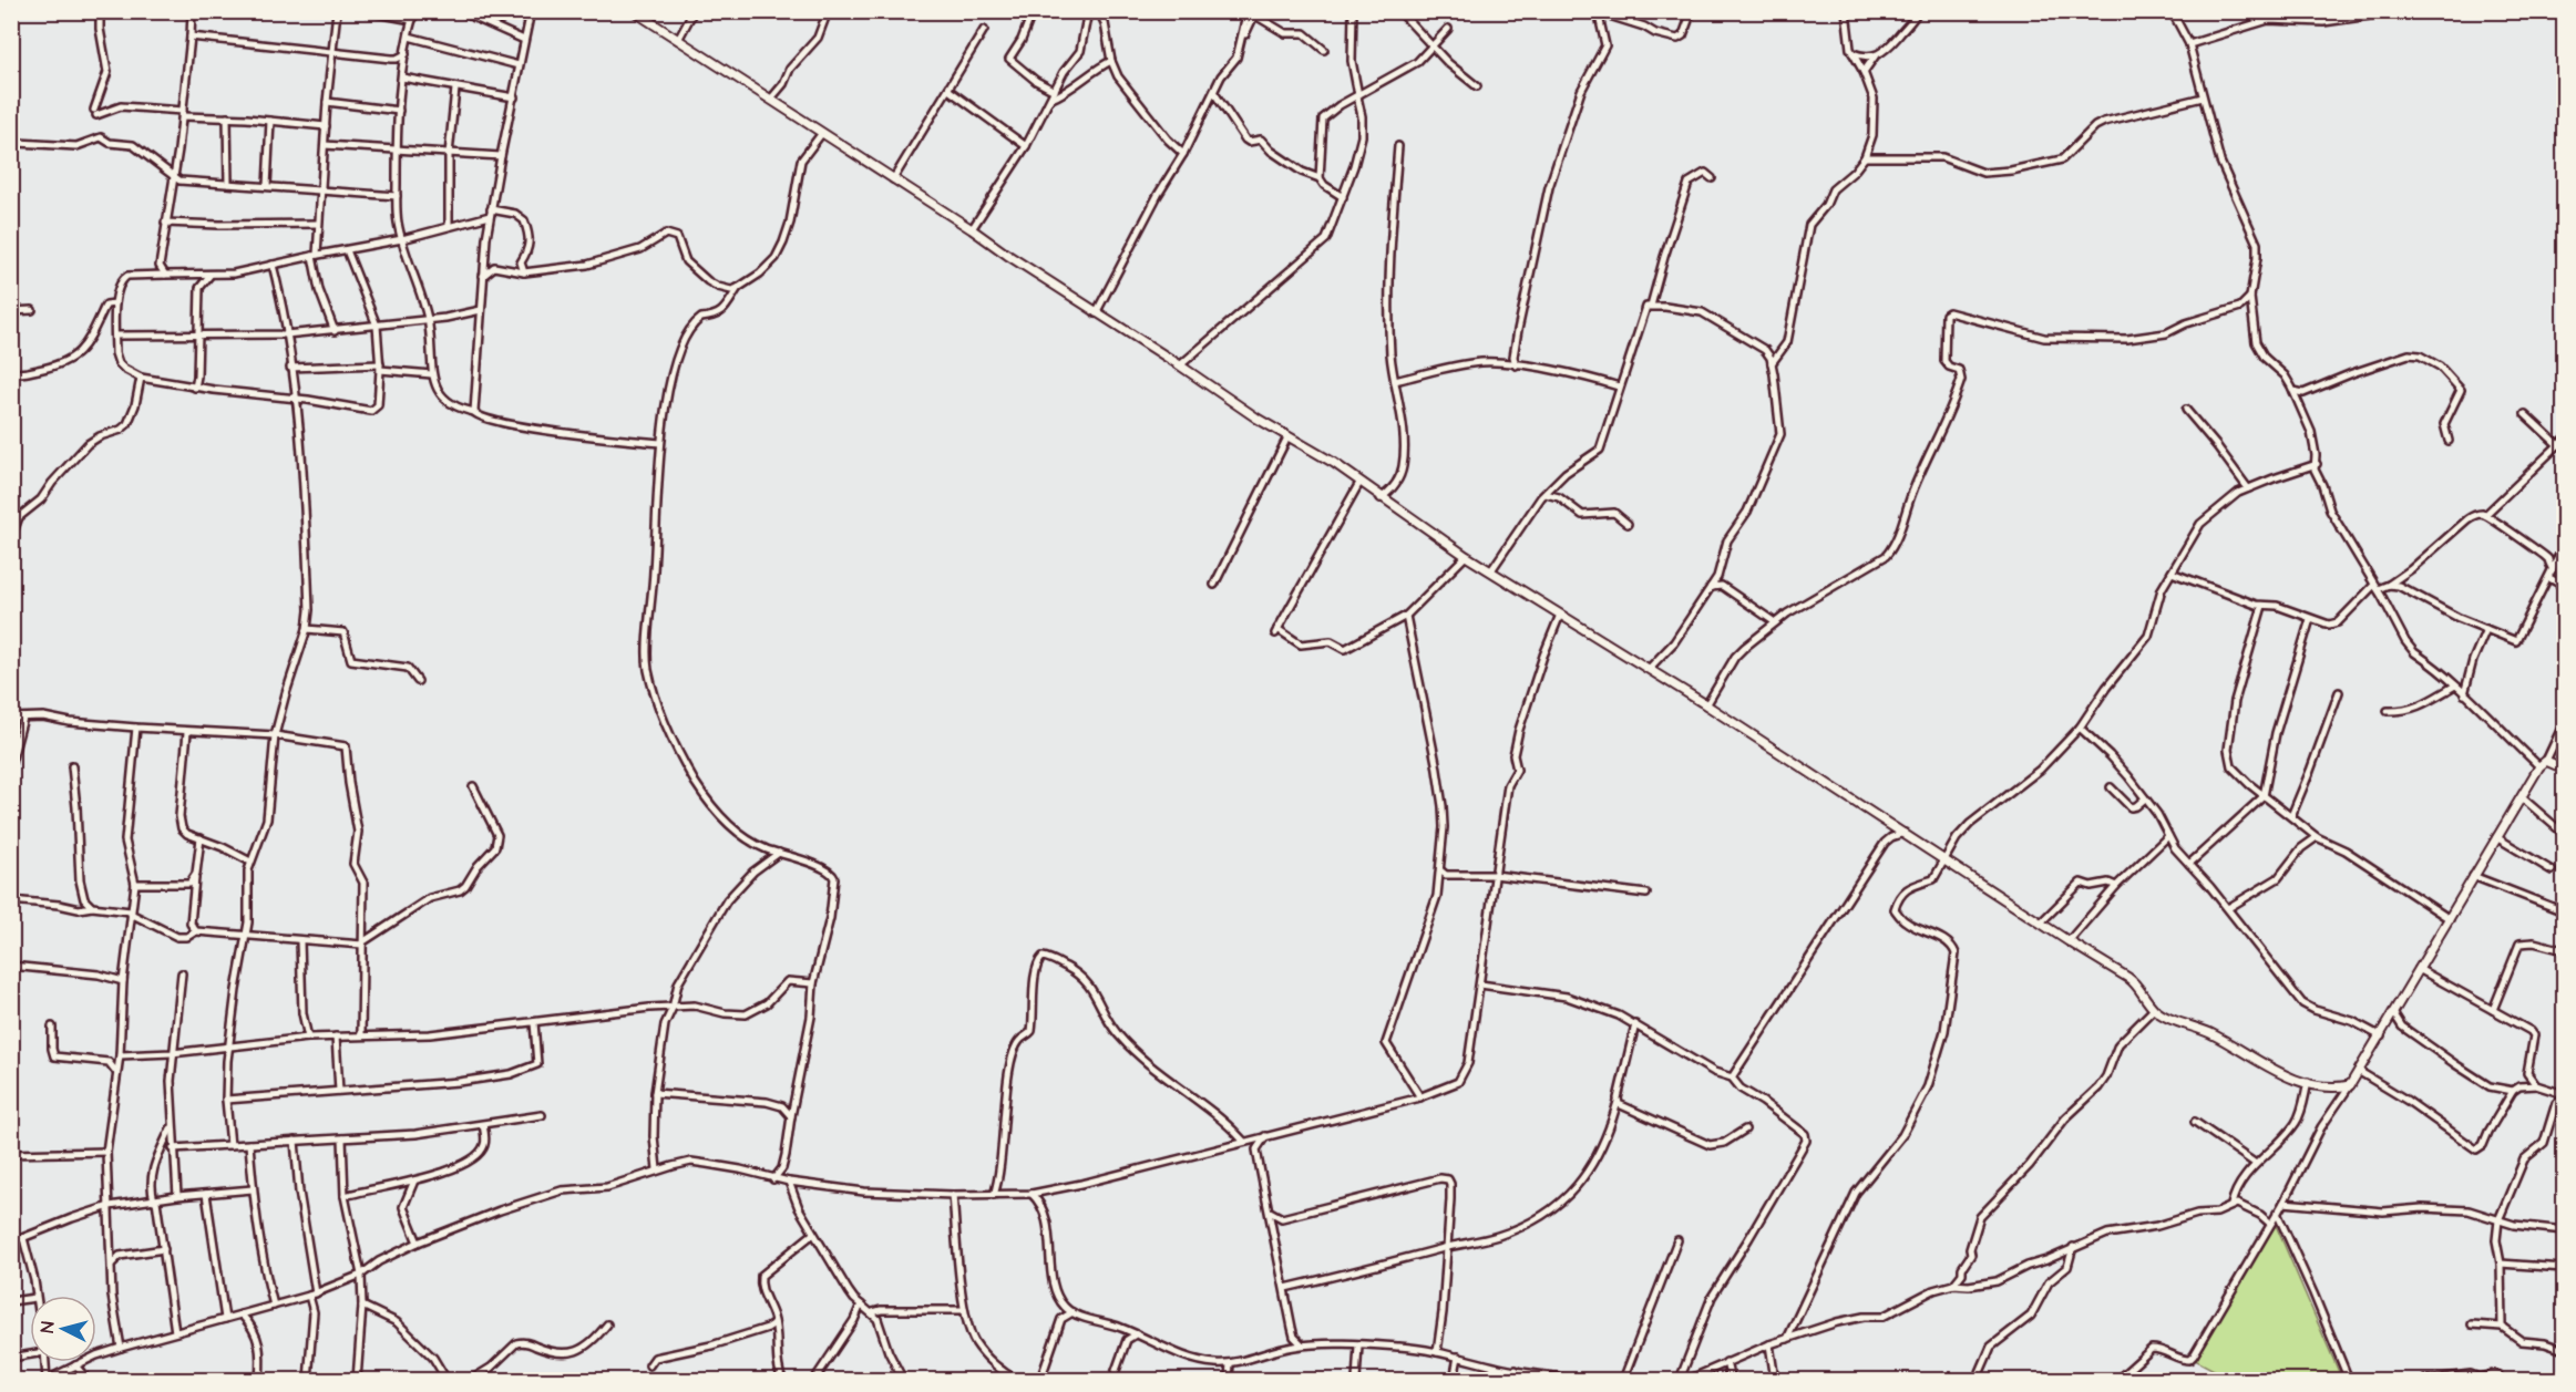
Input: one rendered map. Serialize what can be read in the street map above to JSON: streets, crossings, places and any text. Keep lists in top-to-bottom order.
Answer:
{
  "north": "left"
}
